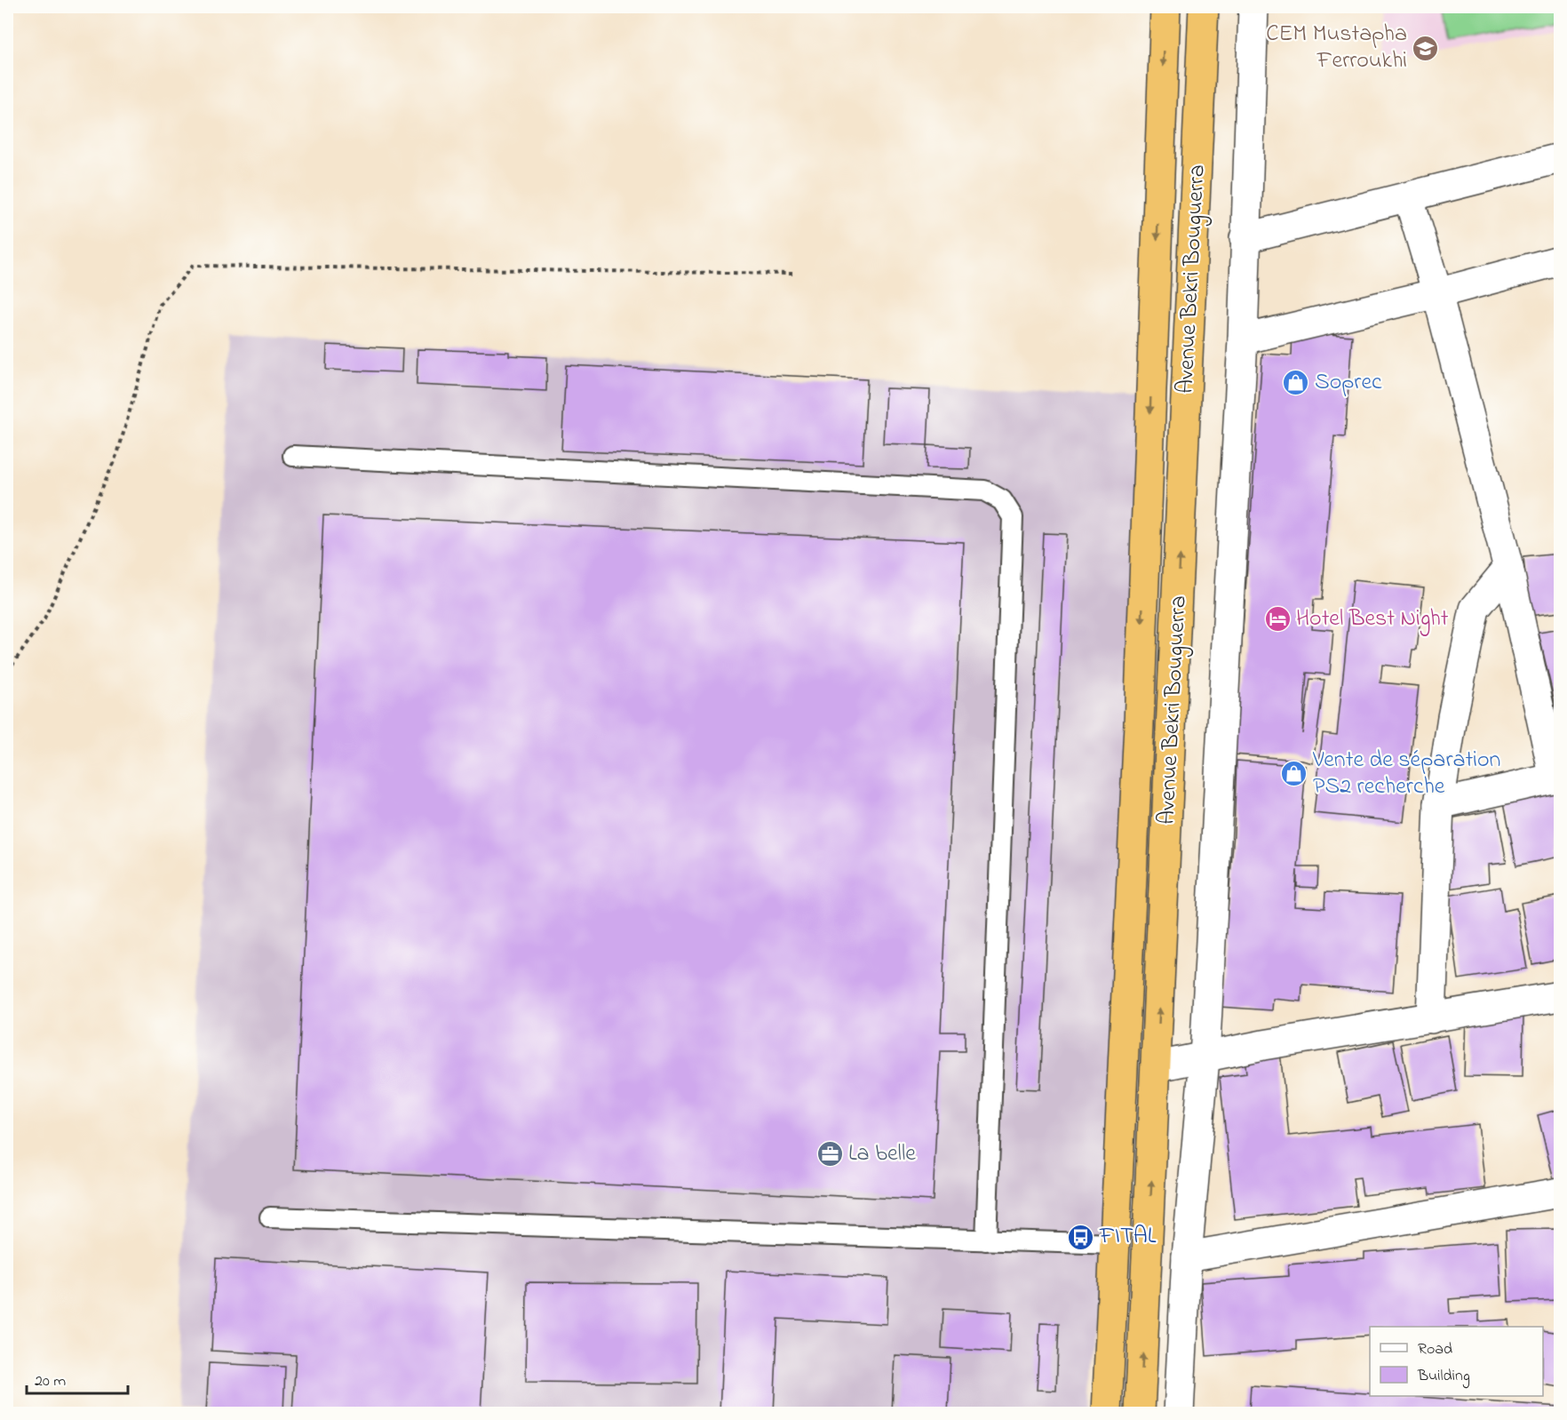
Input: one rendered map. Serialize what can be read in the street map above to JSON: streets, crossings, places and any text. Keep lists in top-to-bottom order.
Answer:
{
  "streets": {
    "highway": ["Avenue Bekri Bouguerra"]
  },
  "places": {
    "school or university": ["CEM Mustapha Ferroukhi"],
    "shop": ["Soprec", "Vente de séparation PS2 recherche"],
    "hotel": ["Hotel Best Night"],
    "office": ["La belle"],
    "bus stop": ["FITAL"]
  },
  "legend": ["Road", "Building"],
  "scale_bar": "20 m"
}
